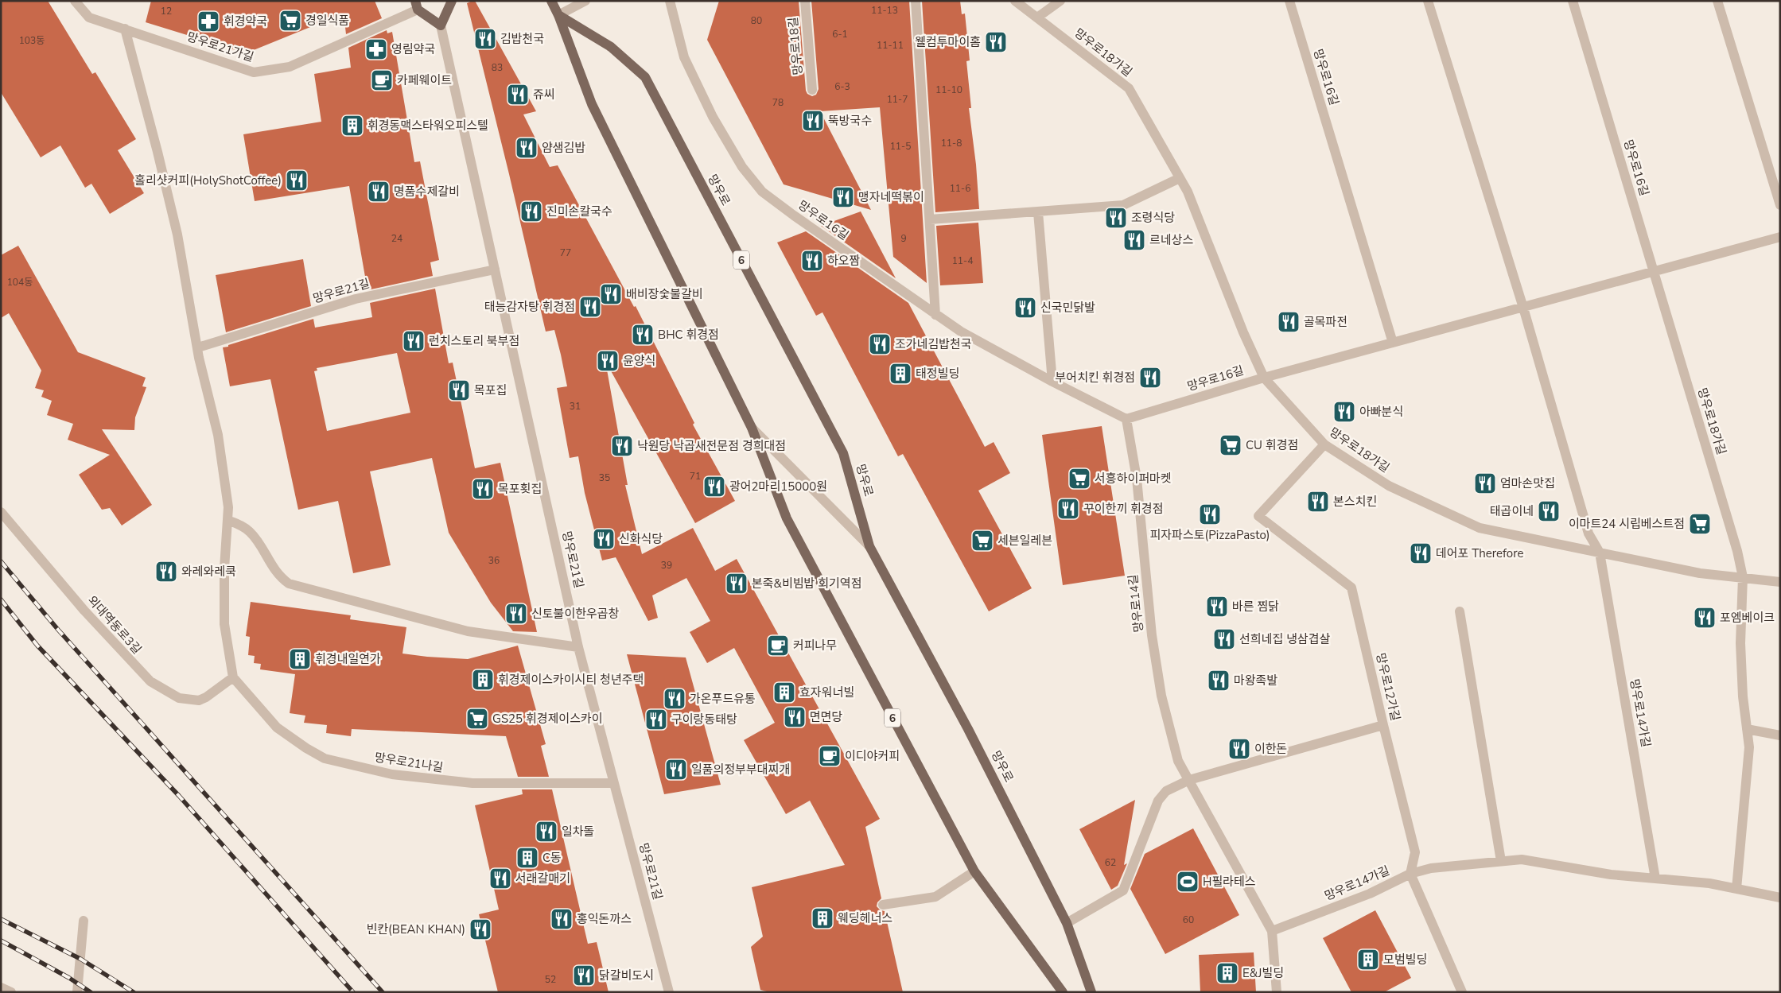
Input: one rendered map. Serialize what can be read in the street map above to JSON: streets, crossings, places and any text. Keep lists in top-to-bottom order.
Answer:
{
  "streets": {
    "main road": ["망우로", "6"],
    "street": [
      "망우로18길",
      "망우로21가길",
      "망우로18가길",
      "망우로16길",
      "망우로21길",
      "망우로14길",
      "외대역동로3길",
      "망우로12가길",
      "망우로14가길",
      "망우로21나길"
    ]
  },
  "crossings": [
    ["망우로18가길", "망우로16길"],
    ["망우로18가길", "망우로12가길"],
    ["망우로18가길", "망우로14가길"],
    ["망우로16길", "망우로14길"],
    ["망우로", "6"],
    ["망우로21길", "망우로21나길"],
    ["망우로14길", "망우로14가길"],
    ["외대역동로3길", "망우로21나길"],
    ["망우로12가길", "망우로14가길"]
  ],
  "places": {
    "supermarket": [
      "경일식품",
      "CU 휘경점",
      "서흥하이퍼마켓",
      "이마트24 시립베스트점",
      "세븐일레븐",
      "GS25 휘경제이스카이"
    ],
    "pharmacy": ["휘경약국", "영림약국"],
    "restaurant": [
      "김밥천국",
      "웰컴투마이홈",
      "쥬씨",
      "뚝방국수",
      "얌샘김밥",
      "홀리샷커피(HolyShotCoffee)",
      "명품수제갈비",
      "맹자네떡볶이",
      "진미손칼국수",
      "조령식당",
      "르네상스",
      "하오짬",
      "배비장숯불갈비",
      "태능감자탕 휘경점",
      "신국민닭발",
      "골목파전",
      "BHC 휘경점",
      "런치스토리 북부점",
      "조가네김밥천국",
      "윤양식",
      "부어치킨 휘경점",
      "목포집",
      "아빠분식",
      "낙원당 낙곱새전문점 경희대점",
      "엄마손맛집",
      "광어2마리15000원",
      "목포횟집",
      "본스치킨",
      "꾸이한끼 휘경점",
      "태곱이네",
      "피자파스토(PizzaPasto)",
      "신화식당",
      "데어포 Therefore",
      "와레와레쿡",
      "본죽&비빔밥 회기역점",
      "바른 찜닭",
      "신토불이한우곱창",
      "포엠베이크",
      "선희네집 냉삼겹살",
      "마왕족발",
      "가온푸드유통",
      "면면당",
      "구이랑동태탕",
      "이한돈",
      "일품의정부부대찌개",
      "일차돌",
      "서래갈매기",
      "홍익돈까스",
      "빈칸(BEAN KHAN)",
      "닭갈비도시"
    ],
    "cafe": ["카페웨이트", "커피나무", "이디야커피"],
    "building": [
      "휘경동맥스타워오피스텔",
      "태정빌딩",
      "휘경내일연가",
      "휘경제이스카이시티 청년주택",
      "효자워너빌",
      "C동",
      "웨딩헤너스",
      "모범빌딩",
      "E&J빌딩"
    ],
    "sports": ["H필라테스"]
  },
  "house_numbers": [
    "11-13",
    "12",
    "80",
    "6-1",
    "103동",
    "11-11",
    "83",
    "6-3",
    "11-10",
    "11-7",
    "78",
    "11-8",
    "11-5",
    "11-6",
    "24",
    "9",
    "77",
    "11-4",
    "104동",
    "31",
    "71",
    "35",
    "36",
    "39",
    "62",
    "60",
    "52"
  ]
}
